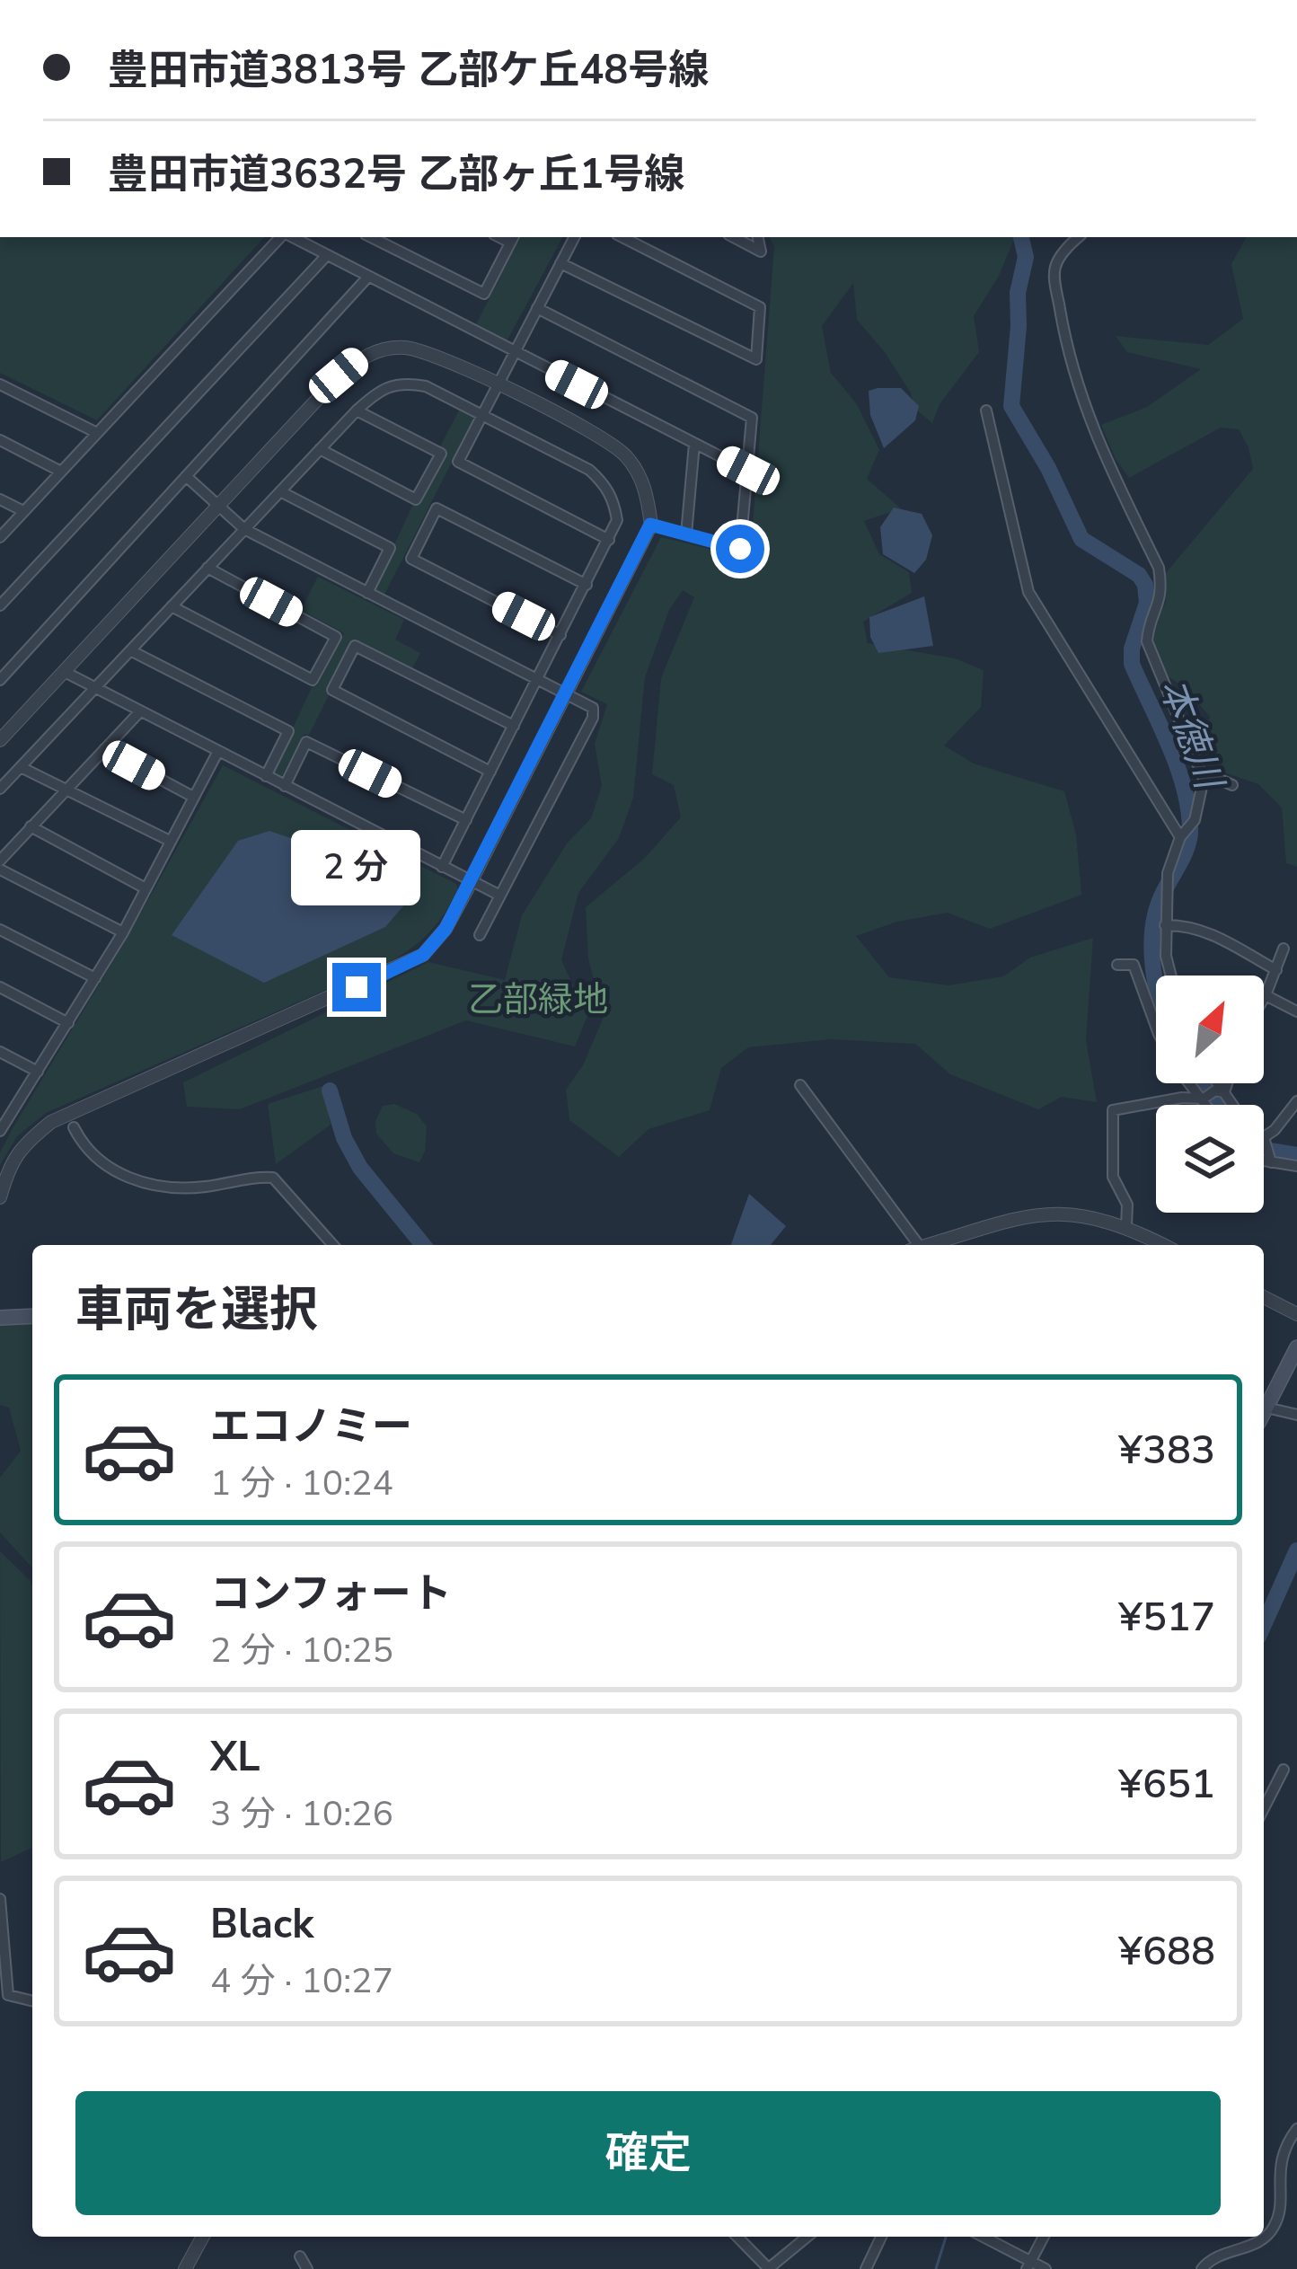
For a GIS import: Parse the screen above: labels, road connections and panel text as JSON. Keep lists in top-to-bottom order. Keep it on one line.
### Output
{"water":["本徳川"],"parks":["乙部緑地"],"north":"top right","page":{"banner":["豊田市道3813号 乙部ケ丘48号線","豊田市道3632号 乙部ヶ丘1号線"],"bubble":"2 分","heading":"車両を選択","list":[{"name":"エコノミー","note":"1 分 · 10:24","value":"¥383"},{"name":"コンフォート","note":"2 分 · 10:25","value":"¥517"},{"name":"XL","note":"3 分 · 10:26","value":"¥651"},{"name":"Black","note":"4 分 · 10:27","value":"¥688"}],"buttons":"確定"}}
